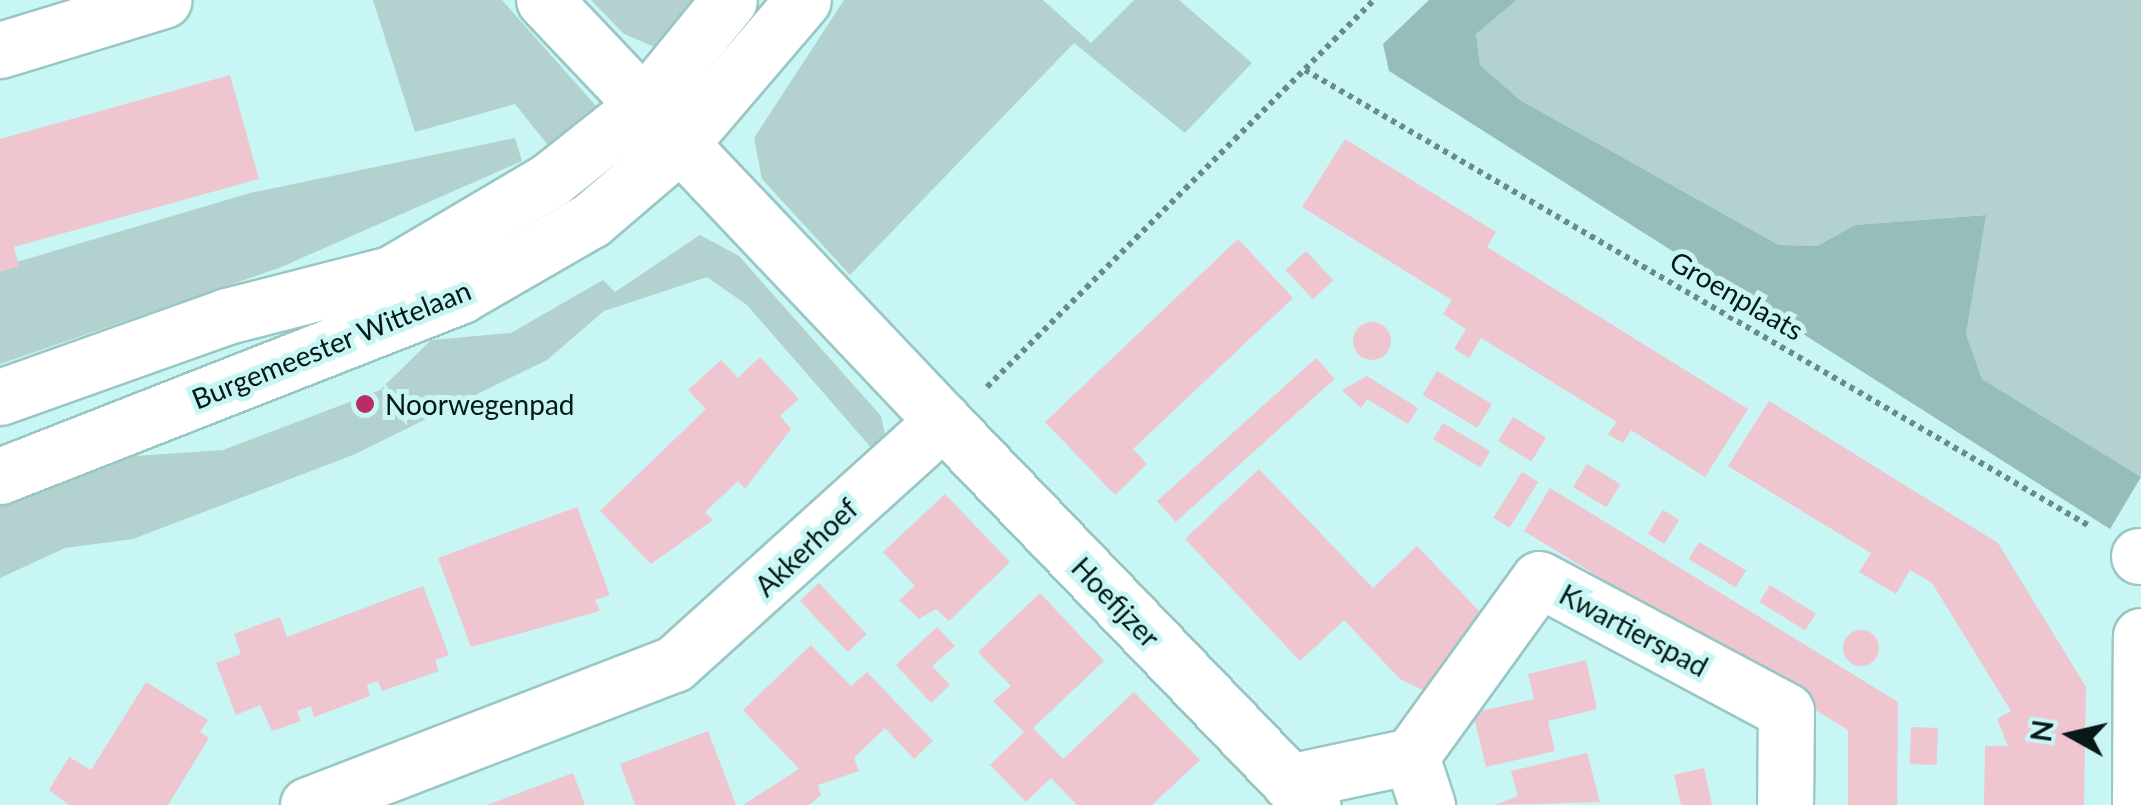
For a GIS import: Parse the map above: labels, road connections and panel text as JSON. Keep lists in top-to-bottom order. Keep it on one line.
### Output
{"streets":{"street":["Burgemeester Wittelaan","Akkerhoef","Hoefijzer","Kwartierspad"],"path":["Groenplaats"]},"crossings":[["Akkerhoef","Hoefijzer"],["Hoefijzer","Kwartierspad"]],"places":["Noorwegenpad"],"north":"left"}
